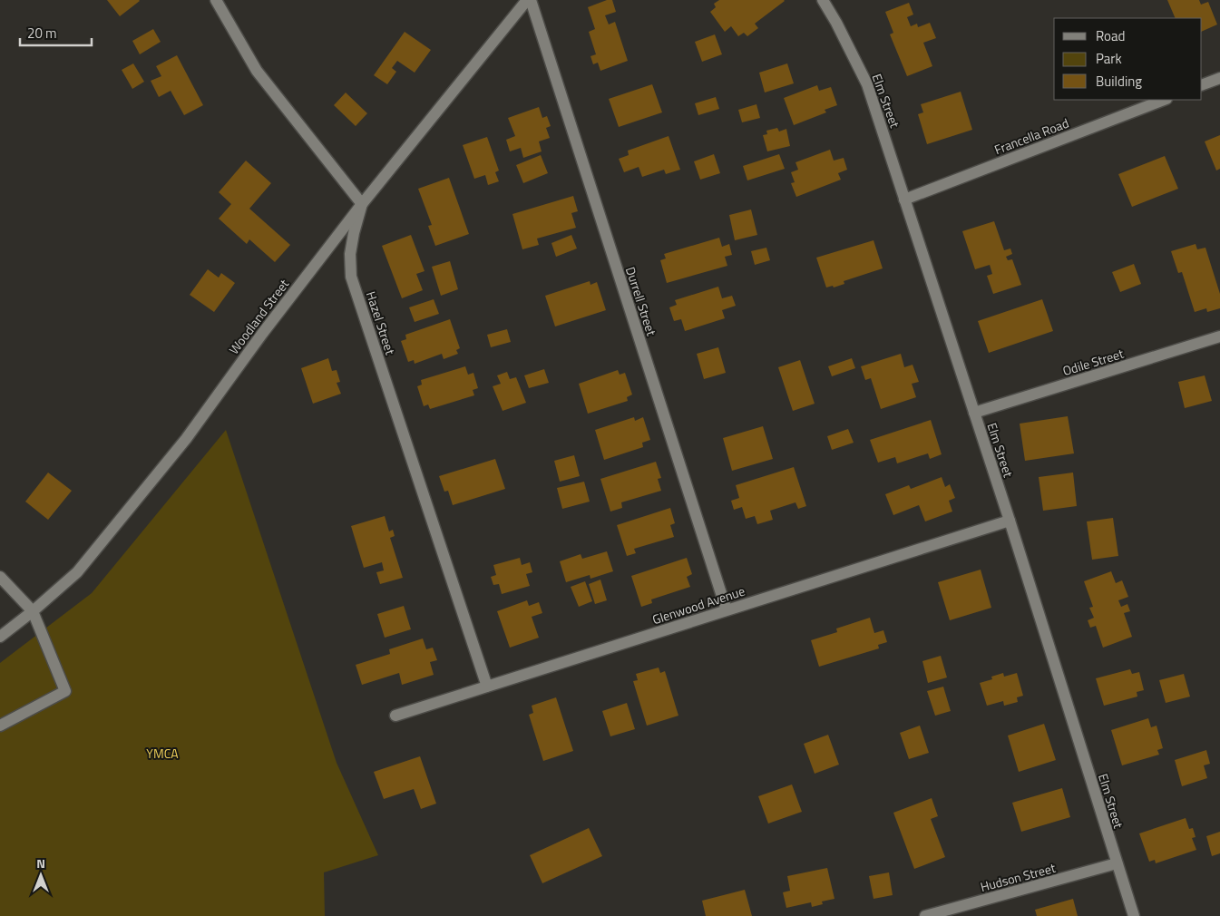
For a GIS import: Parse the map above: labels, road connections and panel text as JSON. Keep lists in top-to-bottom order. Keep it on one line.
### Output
{"streets":{"street":["Elm Street","Francella Road","Durrell Street","Woodland Street","Hazel Street","Odile Street","Glenwood Avenue","Hudson Street"]},"crossings":[["Elm Street","Francella Road"],["Elm Street","Odile Street"],["Elm Street","Glenwood Avenue"],["Elm Street","Hudson Street"],["Durrell Street","Glenwood Avenue"],["Woodland Street","Hazel Street"],["Hazel Street","Glenwood Avenue"]],"parks":["YMCA"],"legend":["Road","Park","Building"],"scale_bar":"20 m","north":"top"}
